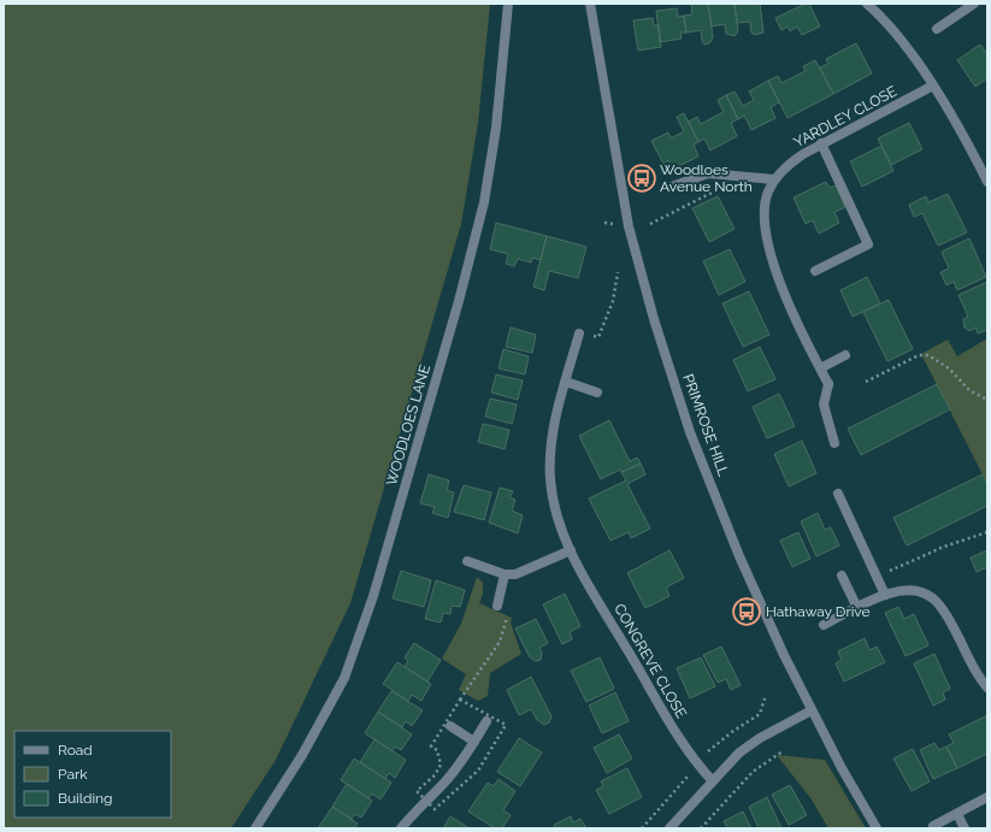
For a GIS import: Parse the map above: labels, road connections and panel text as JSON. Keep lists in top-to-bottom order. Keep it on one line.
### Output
{"streets":{"street":["YARDLEY CLOSE","WOODLOES LANE","PRIMROSE HILL","CONGREVE CLOSE"]},"places":{"bus stop":["Woodloes Avenue North","Hathaway Drive"]},"legend":["Road","Park","Building"]}
